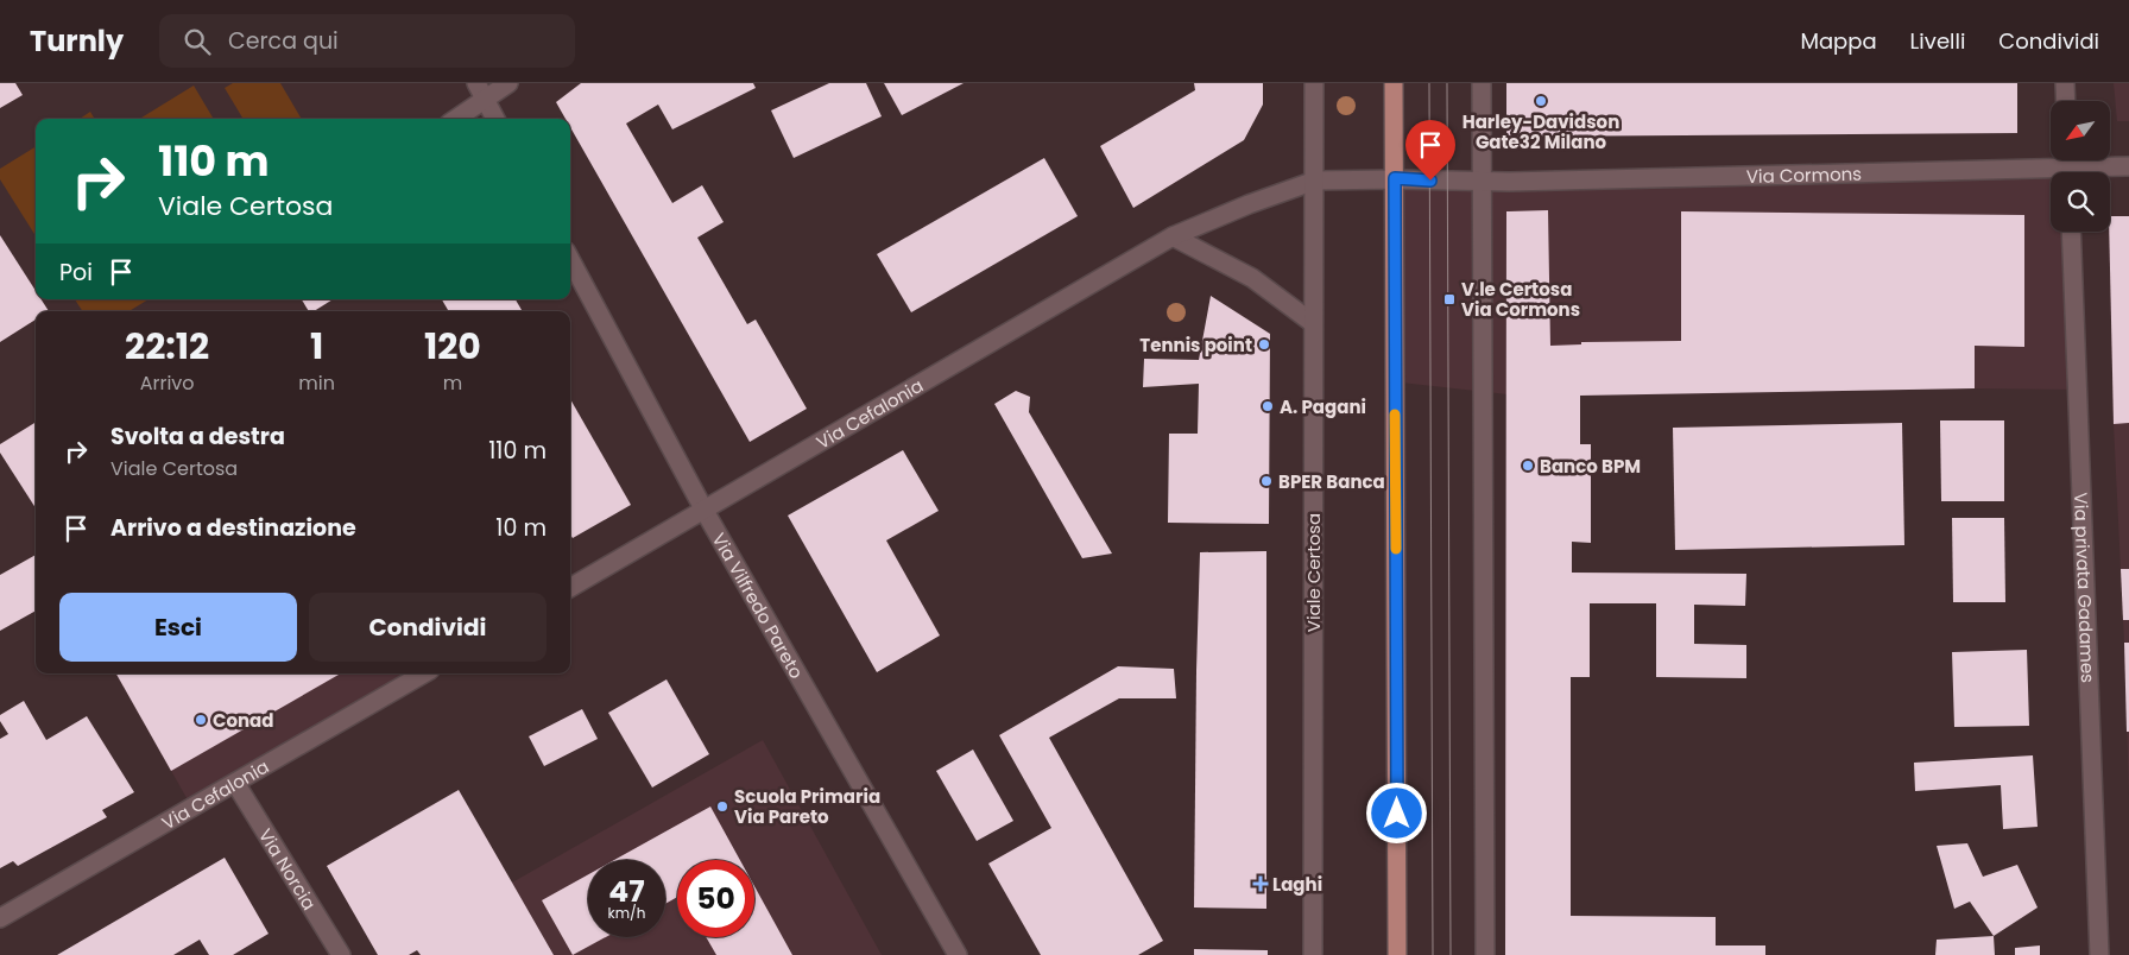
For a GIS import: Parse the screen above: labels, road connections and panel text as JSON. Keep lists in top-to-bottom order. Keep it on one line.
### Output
{"streets":{"street":["Via Cormons","Via Cefalonia","Viale Certosa","Via privata Gadames","Via Vilfredo Pareto","Via Norcia"]},"crossings":[["Via Cefalonia","Viale Certosa"],["Via Cefalonia","Via Vilfredo Pareto"],["Via Cefalonia","Via Norcia"]],"places":{"other":["Harley-Davidson Gate32 Milano","Tennis point","A. Pagani","Banco BPM","BPER Banca","Conad","Scuola Primaria Via Pareto"],"transit":["V.le Certosa Via Cormons"],"health":["Laghi"]},"north":"bottom left","page":{"header":"Turnly","search":"Cerca qui","nav":["Mappa","Livelli","Condividi"],"turn":["110 m","Viale Certosa"],"then":"Poi","eta":["22:12","Arrivo","1","min","120","m"],"list":[{"name":"Svolta a destra","note":"Viale Certosa","value":"110 m"},{"name":"Arrivo a destinazione","value":"10 m"}],"buttons":["Esci","Condividi"],"speed":"47 km/h","limit":"50"}}
